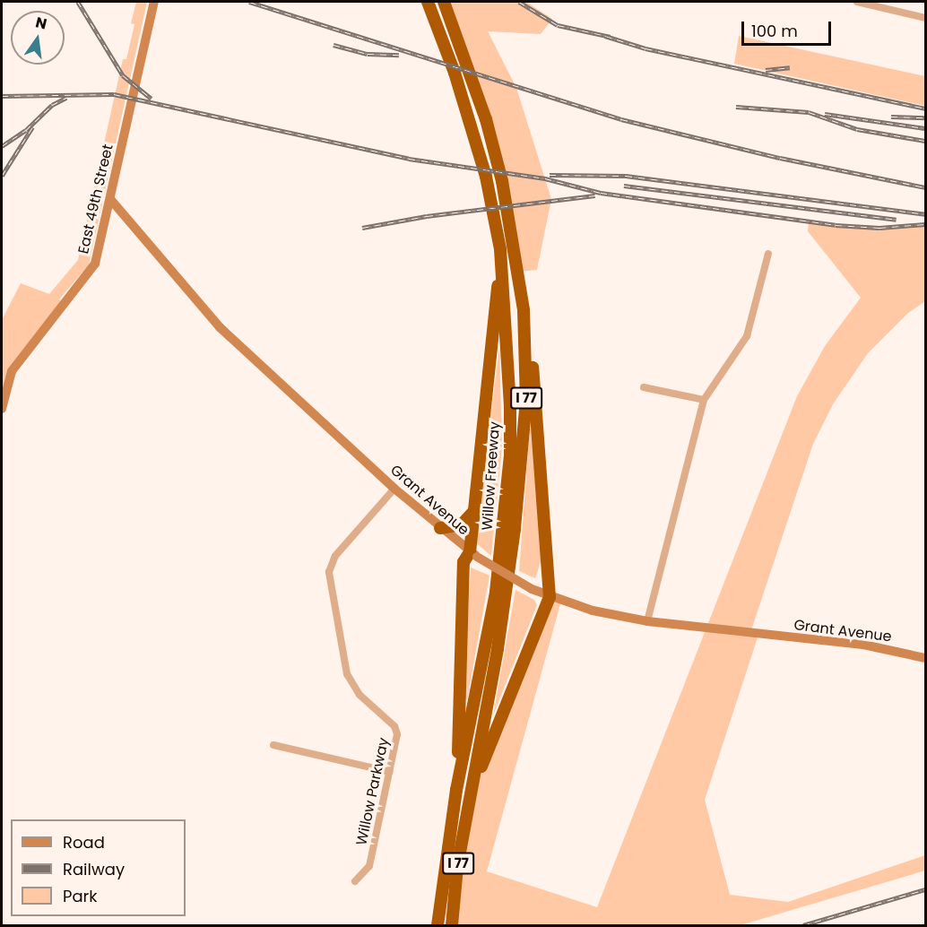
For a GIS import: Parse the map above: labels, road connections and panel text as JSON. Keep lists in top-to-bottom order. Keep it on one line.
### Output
{"streets":{"highway":["I 77","Willow Freeway"],"street":["East 49th Street","Grant Avenue","Willow Parkway"]},"crossings":[["East 49th Street","Grant Avenue"],["Grant Avenue","Willow Parkway"]],"legend":["Road","Railway","Park"],"scale_bar":"100 m","north":"top"}
